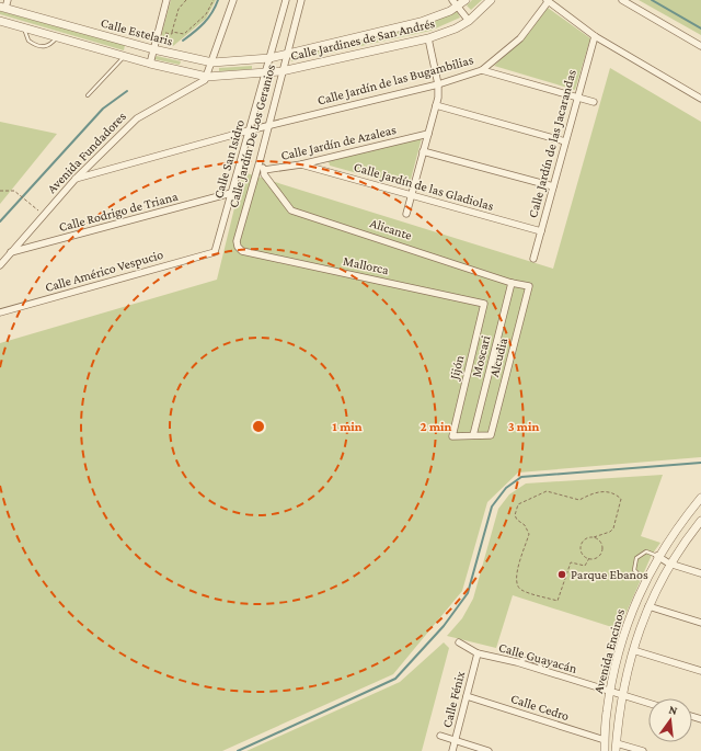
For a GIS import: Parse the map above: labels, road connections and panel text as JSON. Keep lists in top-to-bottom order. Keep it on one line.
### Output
{"streets":{"street":["Calle Estelaris","Calle Jardines de San Andrés","Calle Jardín de las Bugambilias","Calle Jardín De Los Geranios","Calle Jardín de Azaleas","Calle Jardín de las Jacarandas","Avenida Fundadores","Calle San Isidro","Calle Jardín de las Gladiolas","Calle Rodrigo de Triana","Alicante","Mallorca","Calle Américo Vespucio","Moscari","Alcudia","Jijón","Avenida Encinos","Calle Guayacán","Calle Fénix","Calle Cedro"]},"crossings":[["Calle Estelaris","Calle Jardines de San Andrés"],["Calle Estelaris","Calle Jardín De Los Geranios"],["Calle Estelaris","Avenida Fundadores"],["Calle Estelaris","Calle San Isidro"],["Calle Jardines de San Andrés","Calle Jardín De Los Geranios"],["Calle Jardines de San Andrés","Calle San Isidro"],["Calle Jardín de las Bugambilias","Calle Jardín De Los Geranios"],["Calle Jardín de las Bugambilias","Avenida Fundadores"],["Calle Jardín de las Bugambilias","Calle San Isidro"],["Calle Jardín De Los Geranios","Calle San Isidro"],["Calle Jardín De Los Geranios","Mallorca"],["Calle Jardín de Azaleas","Calle Jardín de las Gladiolas"],["Calle Jardín de Azaleas","Alicante"],["Calle Jardín de las Jacarandas","Calle Jardín de las Gladiolas"],["Avenida Fundadores","Calle Rodrigo de Triana"],["Calle San Isidro","Calle Rodrigo de Triana"],["Calle San Isidro","Calle Américo Vespucio"],["Alicante","Moscari"],["Alicante","Alcudia"],["Mallorca","Jijón"],["Moscari","Alcudia"],["Moscari","Jijón"],["Alcudia","Jijón"],["Avenida Encinos","Calle Guayacán"],["Avenida Encinos","Calle Cedro"],["Calle Guayacán","Calle Fénix"],["Calle Fénix","Calle Cedro"]],"places":["Parque Ebanos"],"north":"top","rings":["1 min","2 min","3 min"]}
